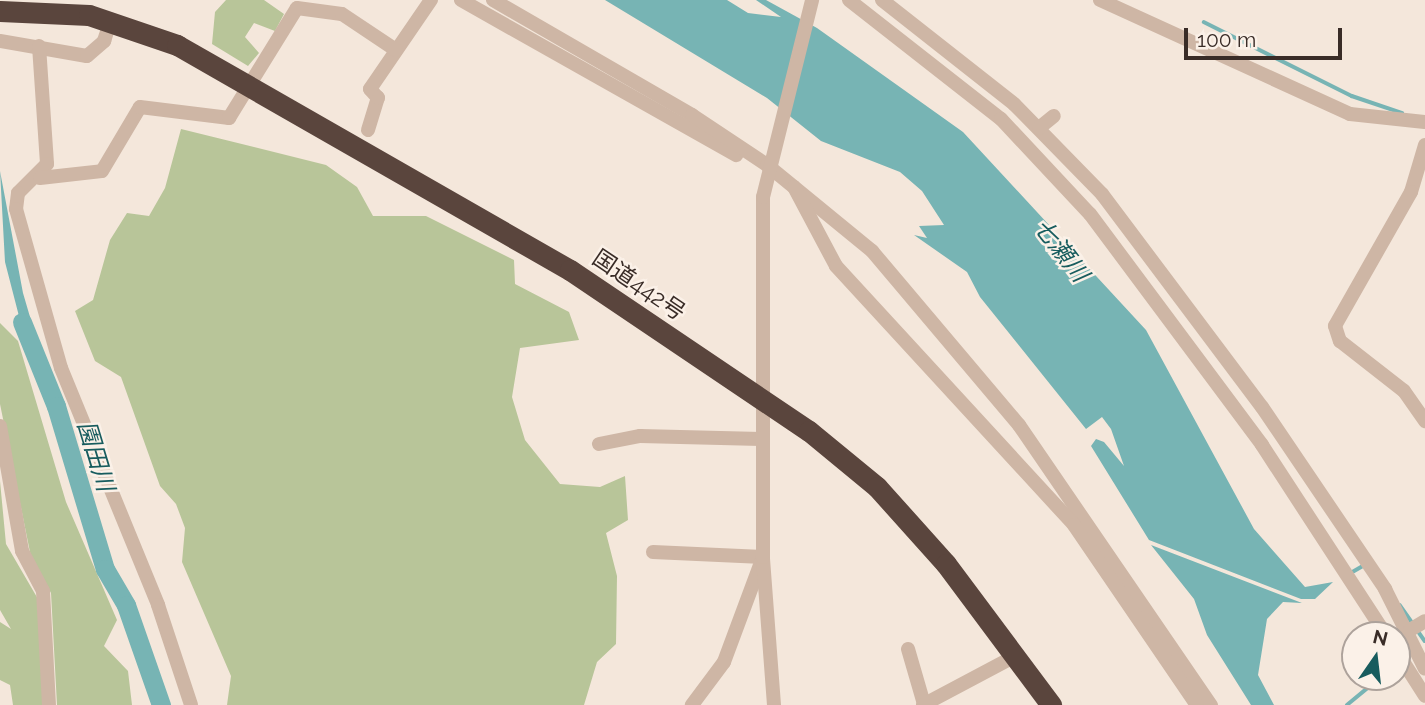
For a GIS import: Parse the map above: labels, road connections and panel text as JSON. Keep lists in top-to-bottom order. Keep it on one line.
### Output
{"streets":{"highway":["国道442号"]},"water":["七瀬川","園田川"],"scale_bar":"100 m","north":"top"}
